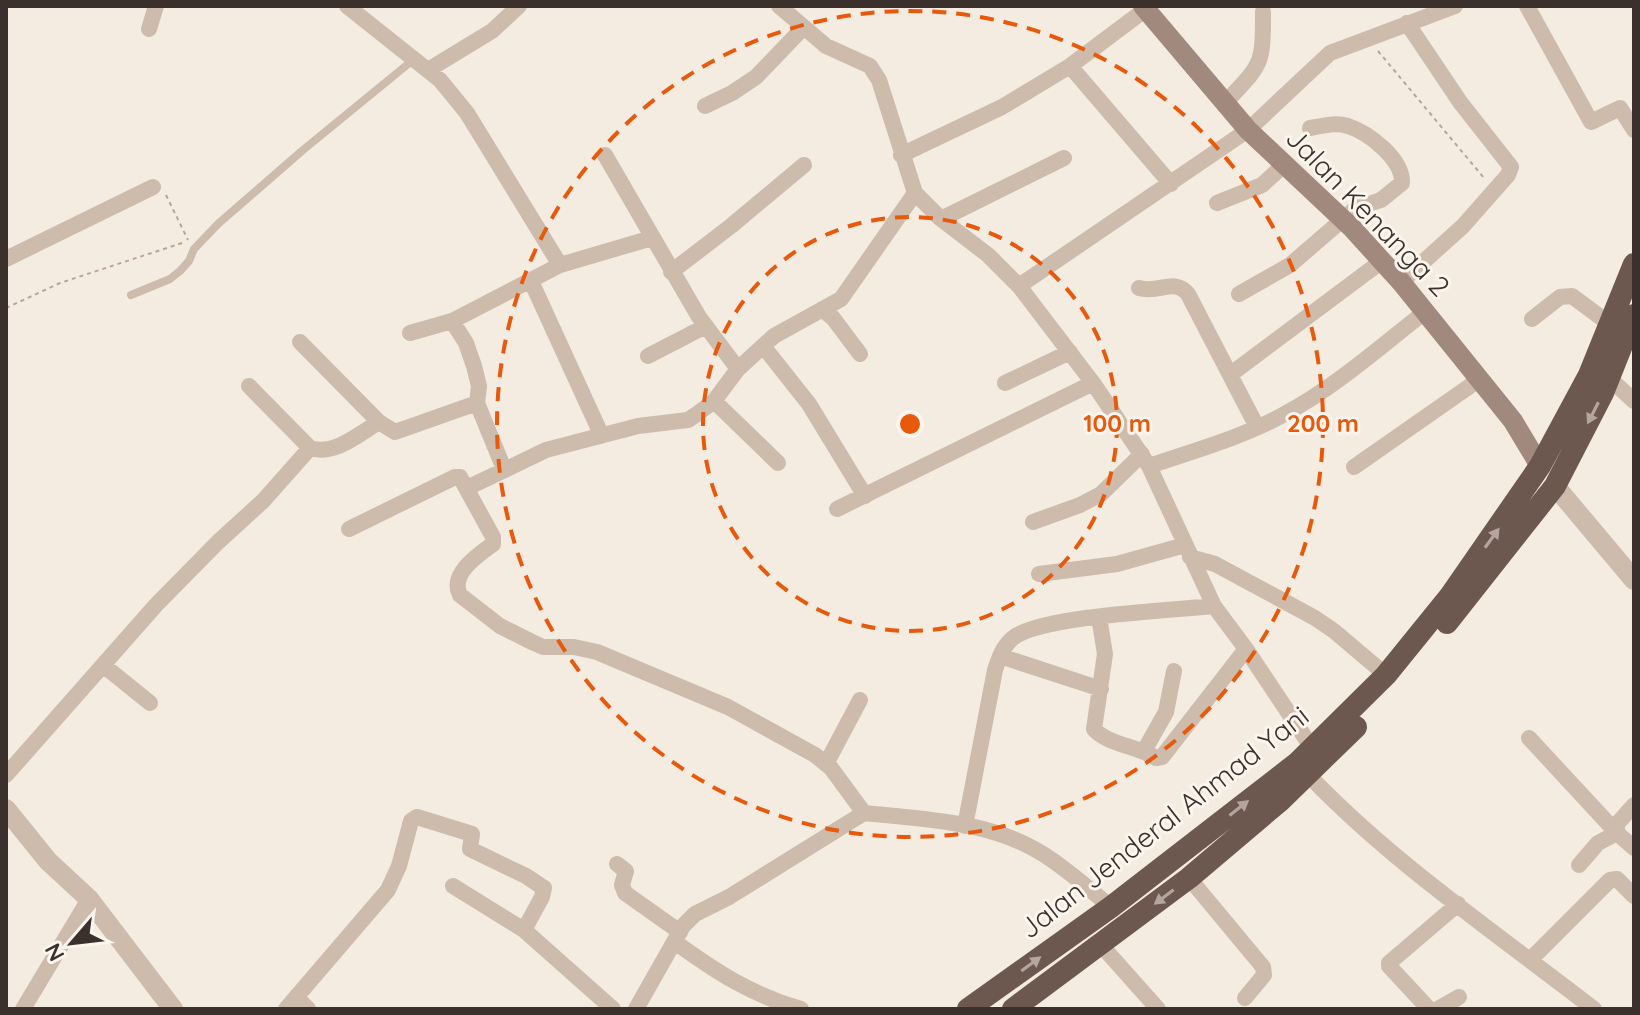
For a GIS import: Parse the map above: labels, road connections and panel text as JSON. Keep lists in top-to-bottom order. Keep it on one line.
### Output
{"streets":{"highway":["Jalan Jenderal Ahmad Yani"],"main road":["Jalan Kenanga 2"]},"crossings":[["Jalan Kenanga 2","Jalan Jenderal Ahmad Yani"]],"north":"bottom left","rings":["100 m","200 m"]}
